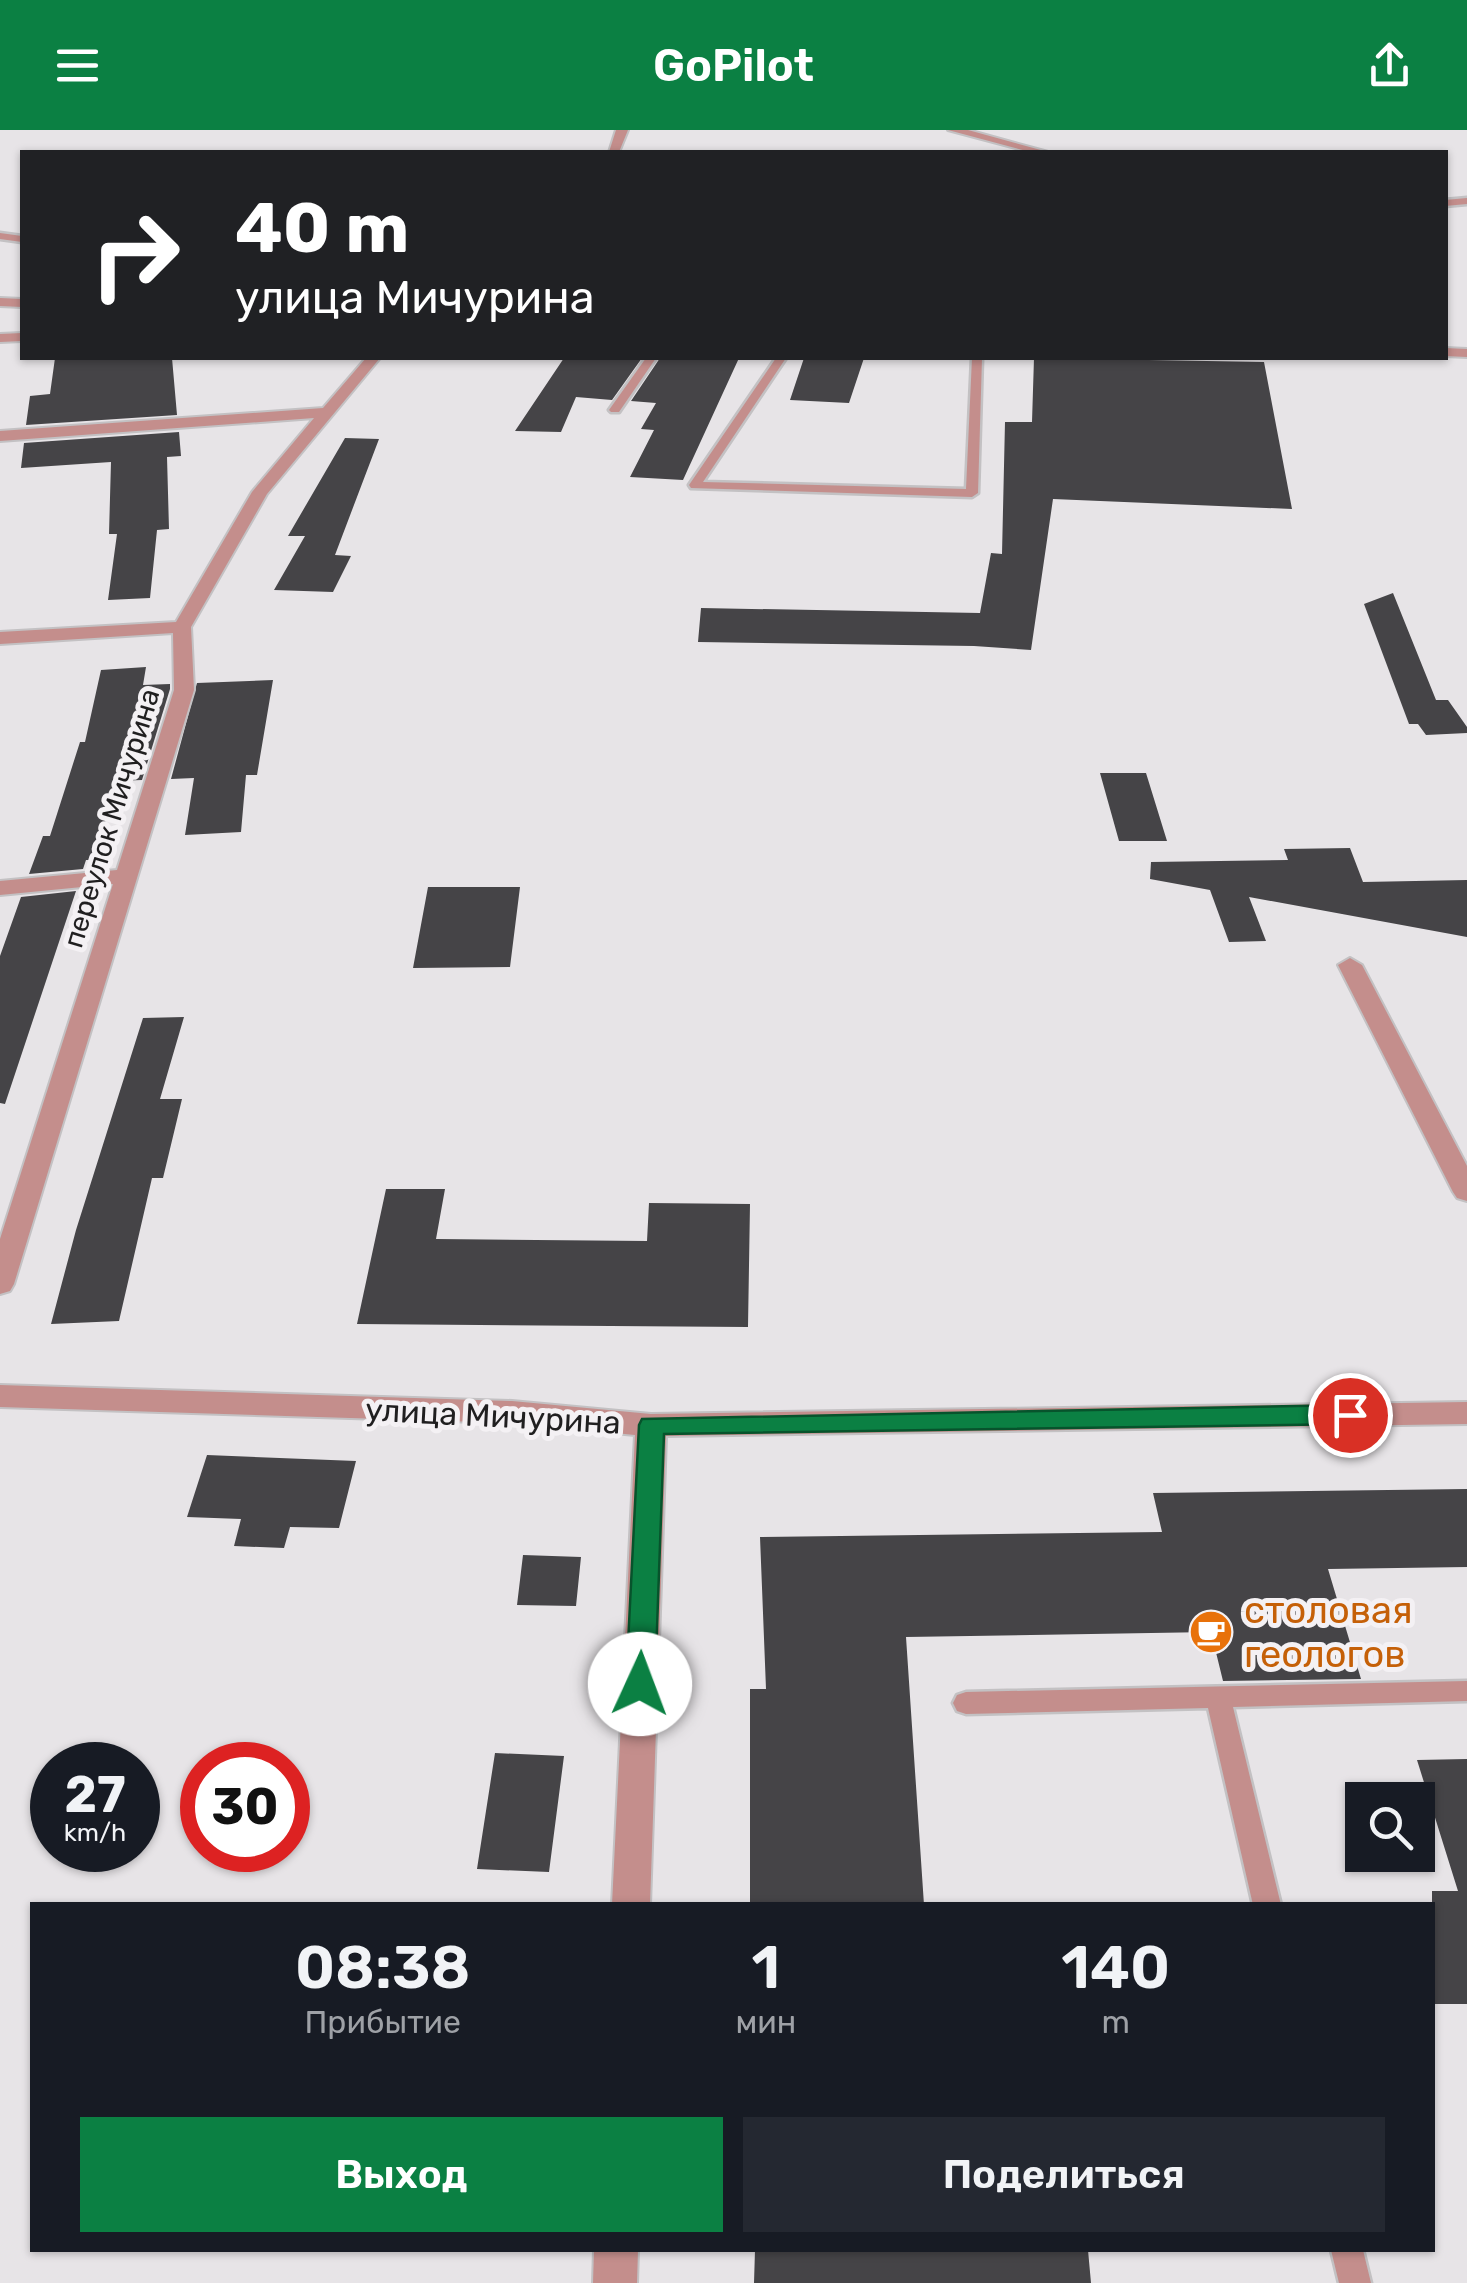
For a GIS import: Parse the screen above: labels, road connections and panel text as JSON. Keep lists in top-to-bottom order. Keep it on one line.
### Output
{"streets":{"street":["переулок Мичурина","улица Мичурина"]},"places":{"cafe":["столовая геологов"]},"page":{"header":"GoPilot","turn":["40 m","улица Мичурина"],"speed":"27 km/h","limit":"30","eta":["08:38","Прибытие","1","мин","140","m"],"buttons":["Выход","Поделиться"]}}
